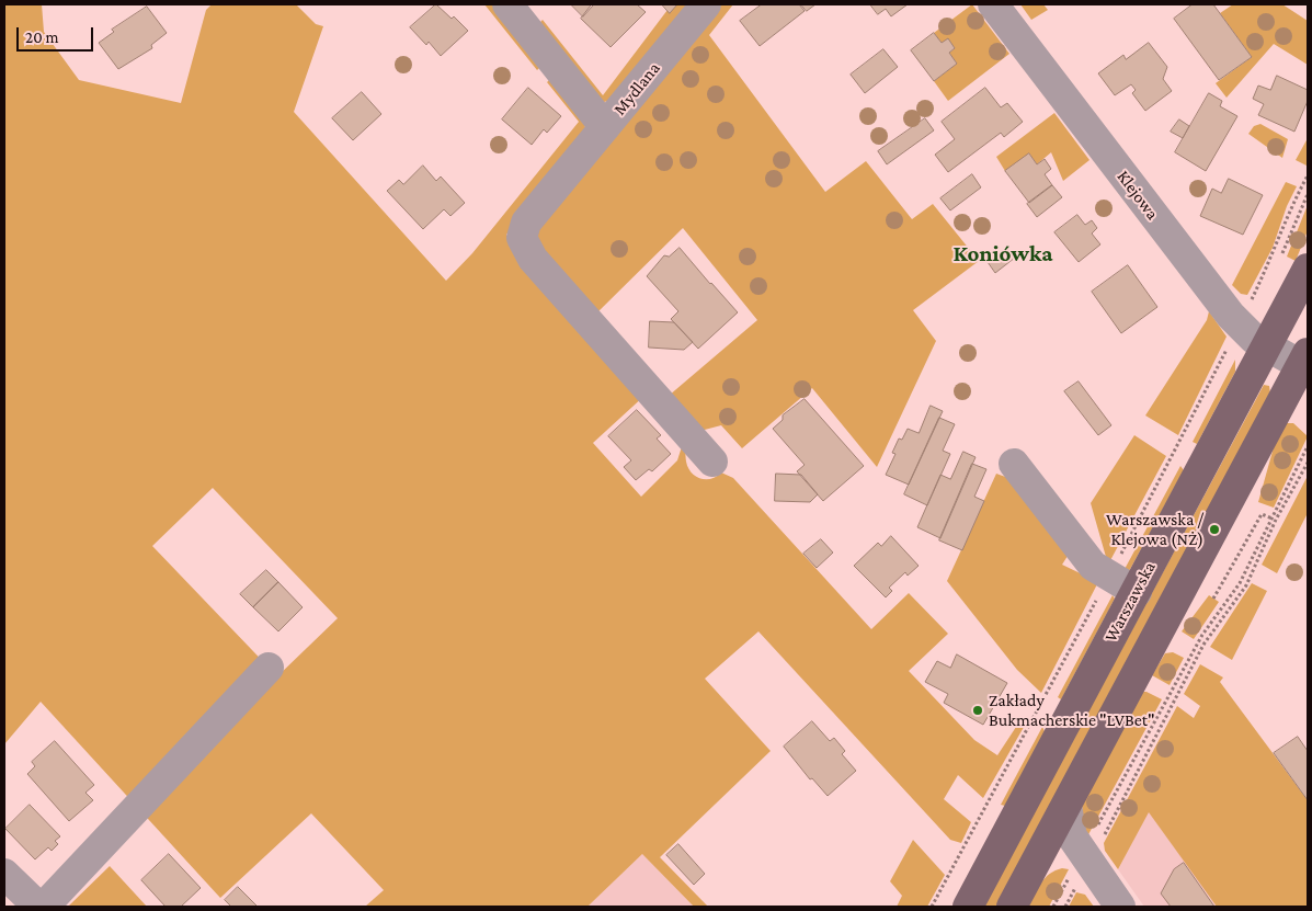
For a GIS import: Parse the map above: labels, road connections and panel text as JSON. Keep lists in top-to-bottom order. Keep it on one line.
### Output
{"streets":{"main road":["Warszawska"],"street":["Mydlana","Klejowa"]},"crossings":[["Klejowa","Warszawska"]],"districts":["Koniówka"],"places":["Warszawska / Klejowa (NŻ)","Zakłady Bukmacherskie \"LVBet\""],"scale_bar":"20 m"}
